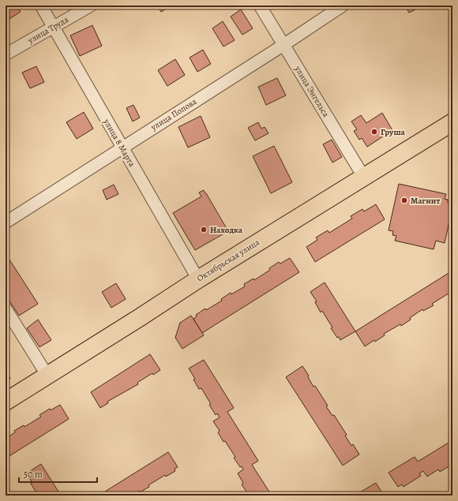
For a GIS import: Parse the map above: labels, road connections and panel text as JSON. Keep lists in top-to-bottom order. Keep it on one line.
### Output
{"streets":{"main road":["Октябрьская улица"],"street":["улица Труда","улица Энгельса","улица Попова","улица 8 Марта"]},"crossings":[["улица Труда","улица 8 Марта"],["улица Энгельса","улица Попова"],["улица Энгельса","Октябрьская улица"],["улица Попова","улица 8 Марта"],["улица 8 Марта","Октябрьская улица"]],"places":["Груша","Магнит","Находка"],"scale_bar":"50 m"}
